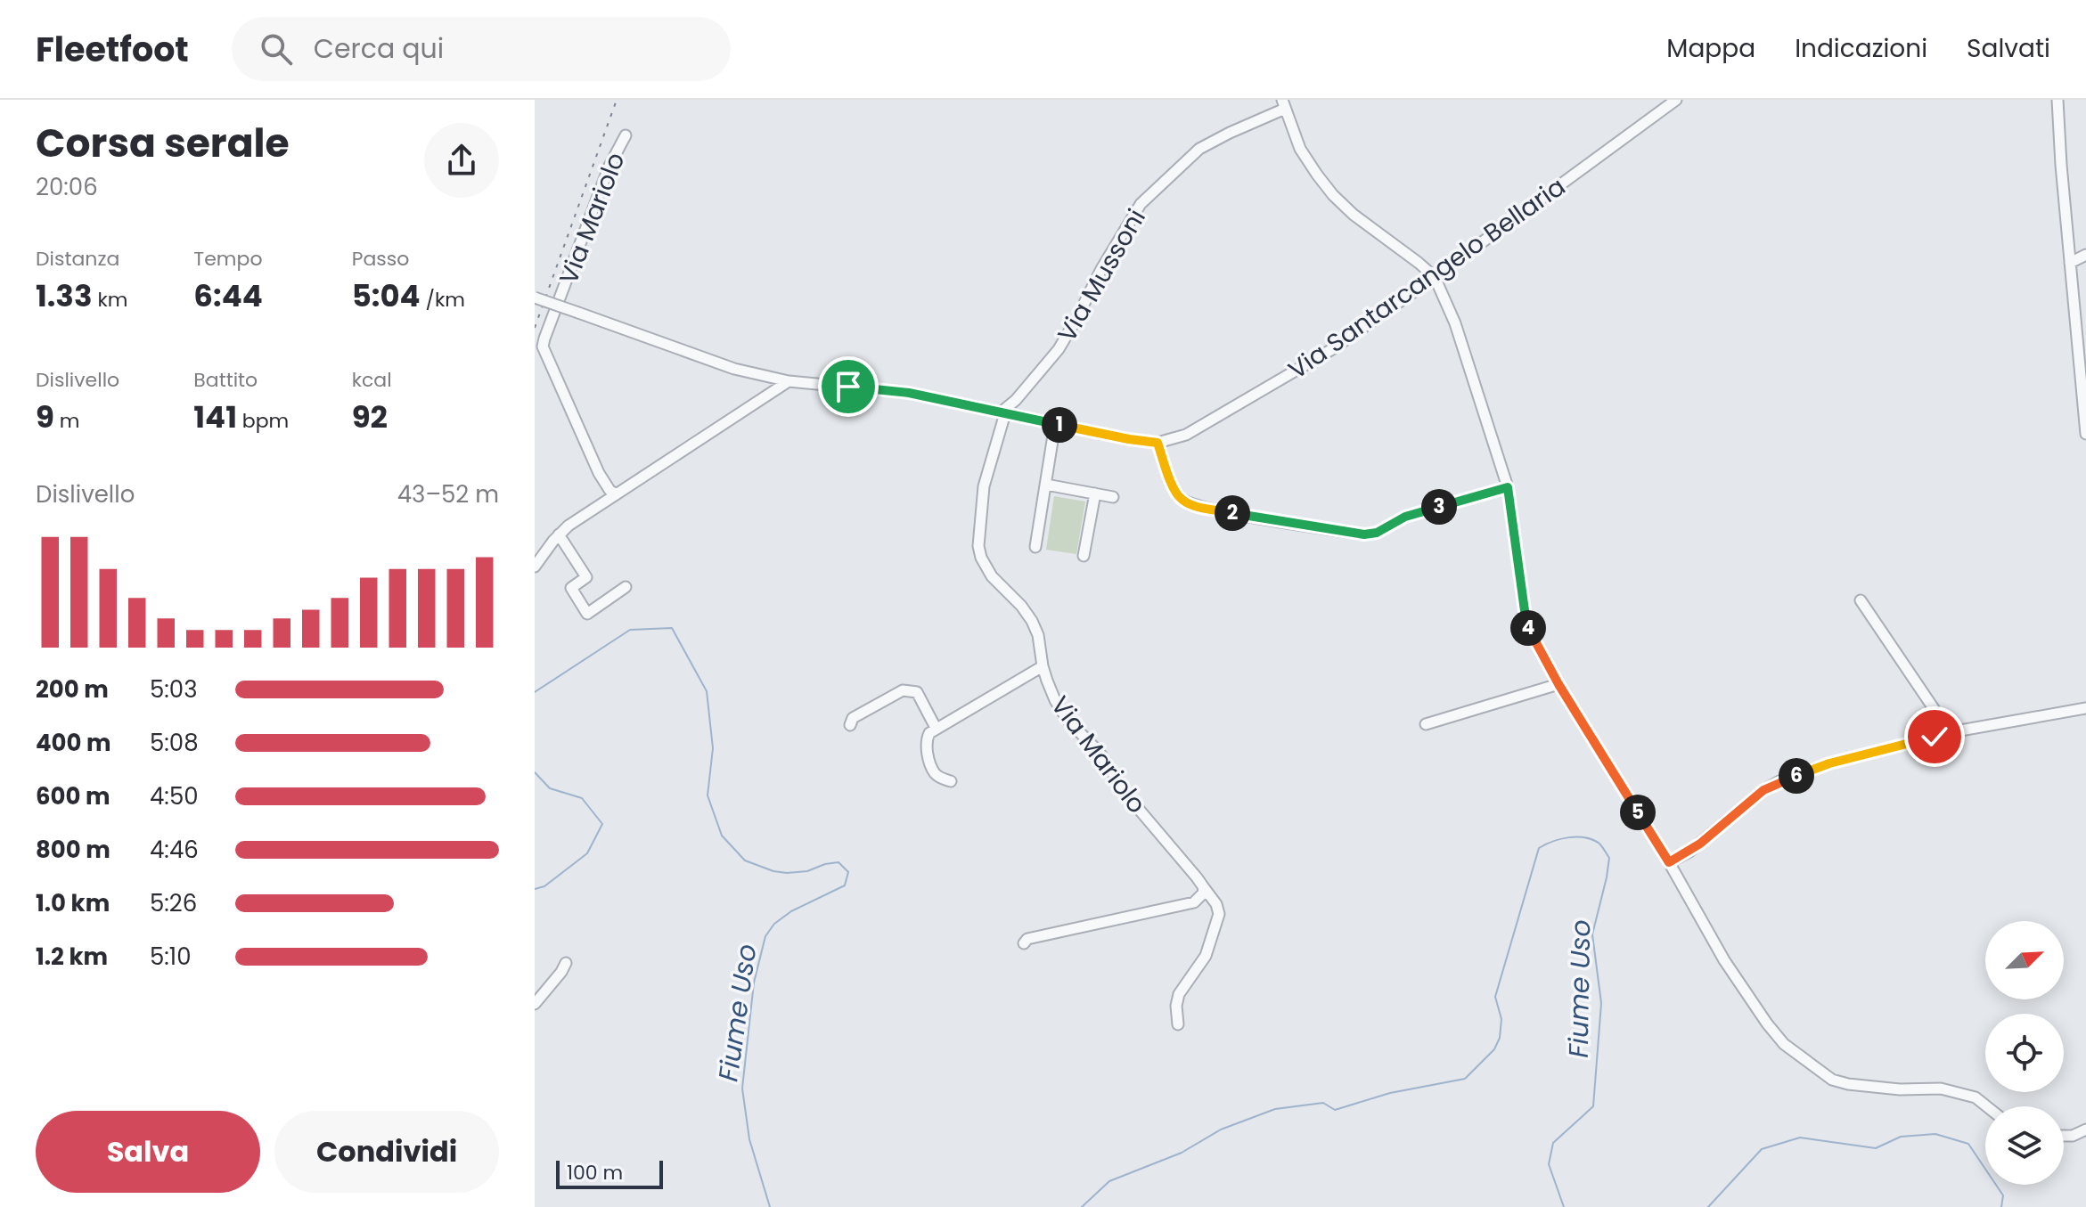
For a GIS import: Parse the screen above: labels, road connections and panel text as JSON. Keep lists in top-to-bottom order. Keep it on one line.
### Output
{"streets":{"street":["Via Mariolo","Via Mussoni","Via Santarcangelo Bellaria"]},"crossings":[["Via Mariolo","Via Mussoni"],["Via Mariolo","Via Santarcangelo Bellaria"],["Via Mussoni","Via Santarcangelo Bellaria"]],"water":["Fiume Uso"],"scale_bar":"100 m","north":"top right","page":{"header":"Fleetfoot","search":"Cerca qui","nav":["Mappa","Indicazioni","Salvati"],"heading":["Corsa serale","20:06"],"stats":[["Distanza","1.33 km"],["Tempo","6:44"],["Passo","5:04 /km"],["Dislivello","9 m"],["Battito","141 bpm"],["kcal","92"]],"pins":["1","3","2","4","6","5"],"chart":["Dislivello","43–52 m"],"list":[{"name":"200 m","note":"5:03"},{"name":"400 m","note":"5:08"},{"name":"600 m","note":"4:50"},{"name":"800 m","note":"4:46"},{"name":"1.0 km","note":"5:26"},{"name":"1.2 km","note":"5:10"}],"buttons":["Salva","Condividi"],"scale":"100 m"}}
